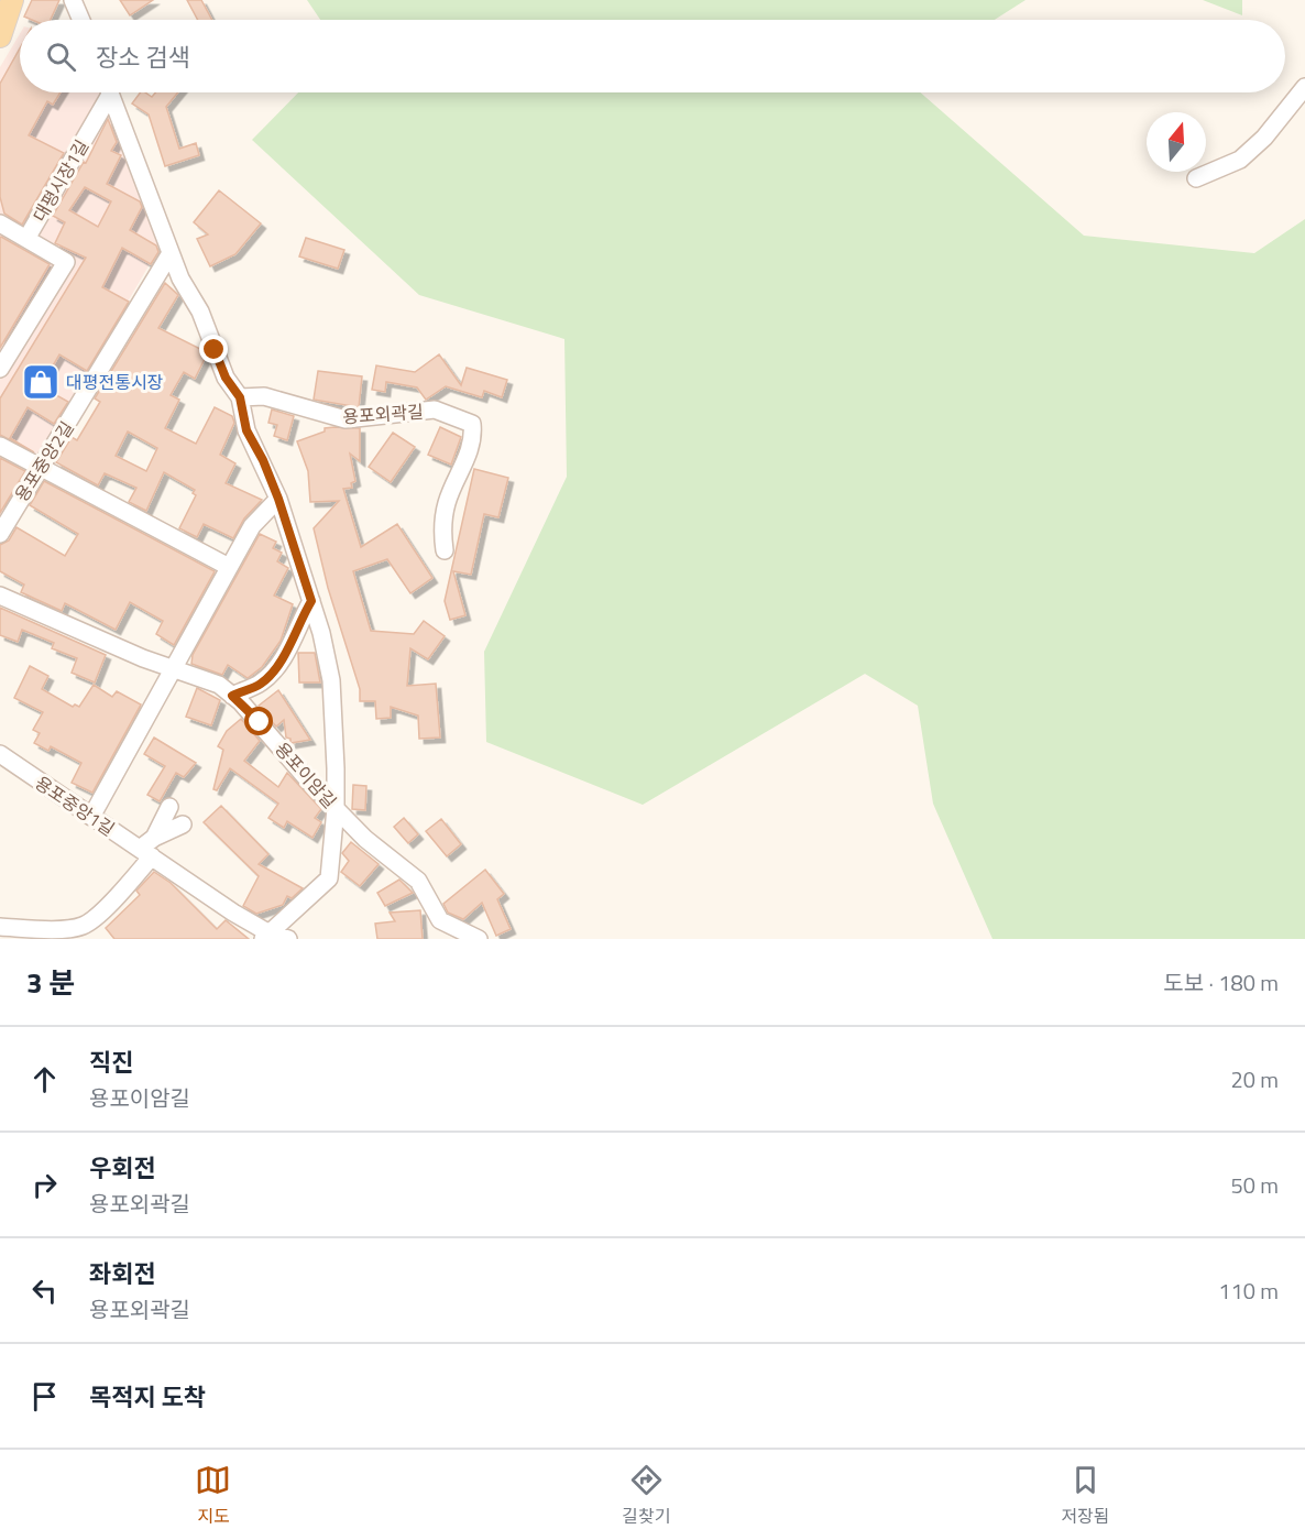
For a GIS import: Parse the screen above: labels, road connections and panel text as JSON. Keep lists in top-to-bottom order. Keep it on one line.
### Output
{"streets":{"street":["대평시장1길","용포외곽길","용포중앙2길","용포이암길","용포중앙1길"]},"places":{"shop":["대평전통시장"]},"north":"top","page":{"search":"장소 검색","heading":["3 분","도보 · 180 m"],"list":[["직진","용포이암길","20 m"],["우회전","용포외곽길","50 m"],["좌회전","용포외곽길","110 m"],"목적지 도착"],"nav":["지도","길찾기","저장됨"]}}
